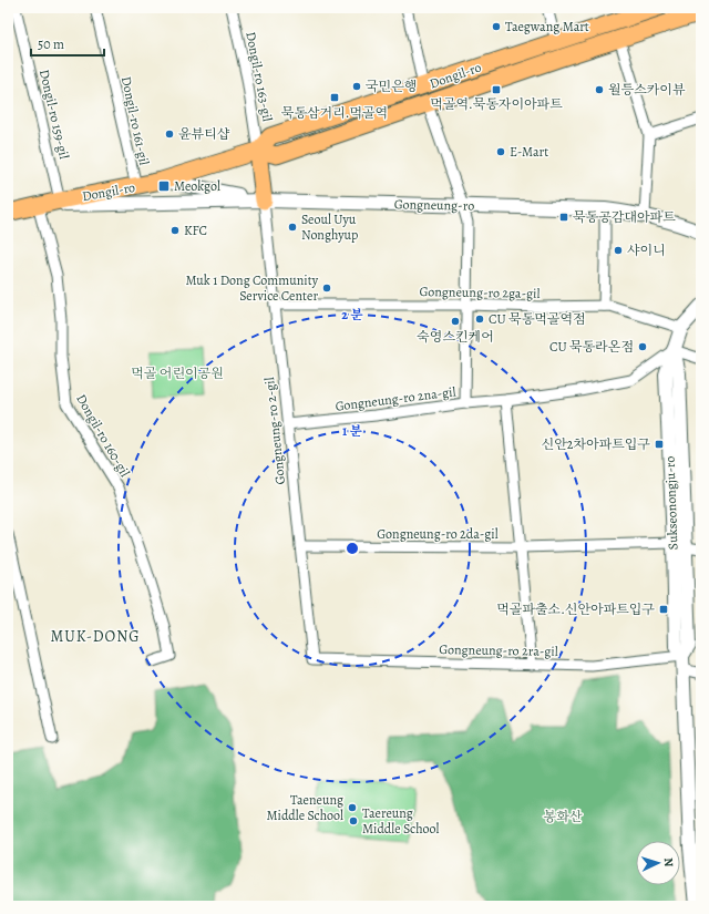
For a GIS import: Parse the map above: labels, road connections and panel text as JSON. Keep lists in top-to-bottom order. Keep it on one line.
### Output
{"streets":{"main road":["Dongil-ro"],"street":["Dongil-ro 163-gil","Dongil-ro 159-gil","Dongil-ro 161-gil","Gongneung-ro","Gongneung-ro 2ga-gil","Gongneung-ro 2na-gil","Gongneung-ro 2-gil","Dongil-ro 160-gil","Sukseonongju-ro","Gongneung-ro 2da-gil","Gongneung-ro 2ra-gil"]},"crossings":[["Dongil-ro","Dongil-ro 163-gil"],["Dongil-ro","Dongil-ro 159-gil"],["Dongil-ro","Dongil-ro 161-gil"],["Dongil-ro","Gongneung-ro"],["Dongil-ro","Gongneung-ro 2ga-gil"],["Dongil-ro","Gongneung-ro 2na-gil"],["Dongil-ro","Dongil-ro 160-gil"],["Gongneung-ro","Gongneung-ro 2-gil"],["Gongneung-ro","Dongil-ro 160-gil"],["Gongneung-ro 2ga-gil","Gongneung-ro 2-gil"],["Gongneung-ro 2ga-gil","Sukseonongju-ro"],["Gongneung-ro 2na-gil","Gongneung-ro 2-gil"],["Gongneung-ro 2na-gil","Sukseonongju-ro"],["Gongneung-ro 2-gil","Gongneung-ro 2da-gil"],["Gongneung-ro 2-gil","Gongneung-ro 2ra-gil"],["Sukseonongju-ro","Gongneung-ro 2da-gil"],["Sukseonongju-ro","Gongneung-ro 2ra-gil"]],"districts":["MUK-DONG"],"parks":["먹골 어린이공원","봉화산"],"places":{"other":["Taegwang Mart","국민은행","월등스카이뷰","윤뷰티샵","E-Mart","Seoul Uyu Nonghyup","KFC","샤이니","Muk 1 Dong Community Service Center","CU 묵동먹골역점","숙영스킨케어","CU 묵동라온점","Taeneung Middle School","Taereung Middle School"],"transit":["먹골역.묵동자이아파트","묵동삼거리.먹골역","Meokgol","묵동공감대아파트","신안2차아파트입구","먹골파출소.신안아파트입구"]},"scale_bar":"50 m","north":"right","rings":["2 분","1 분"]}
